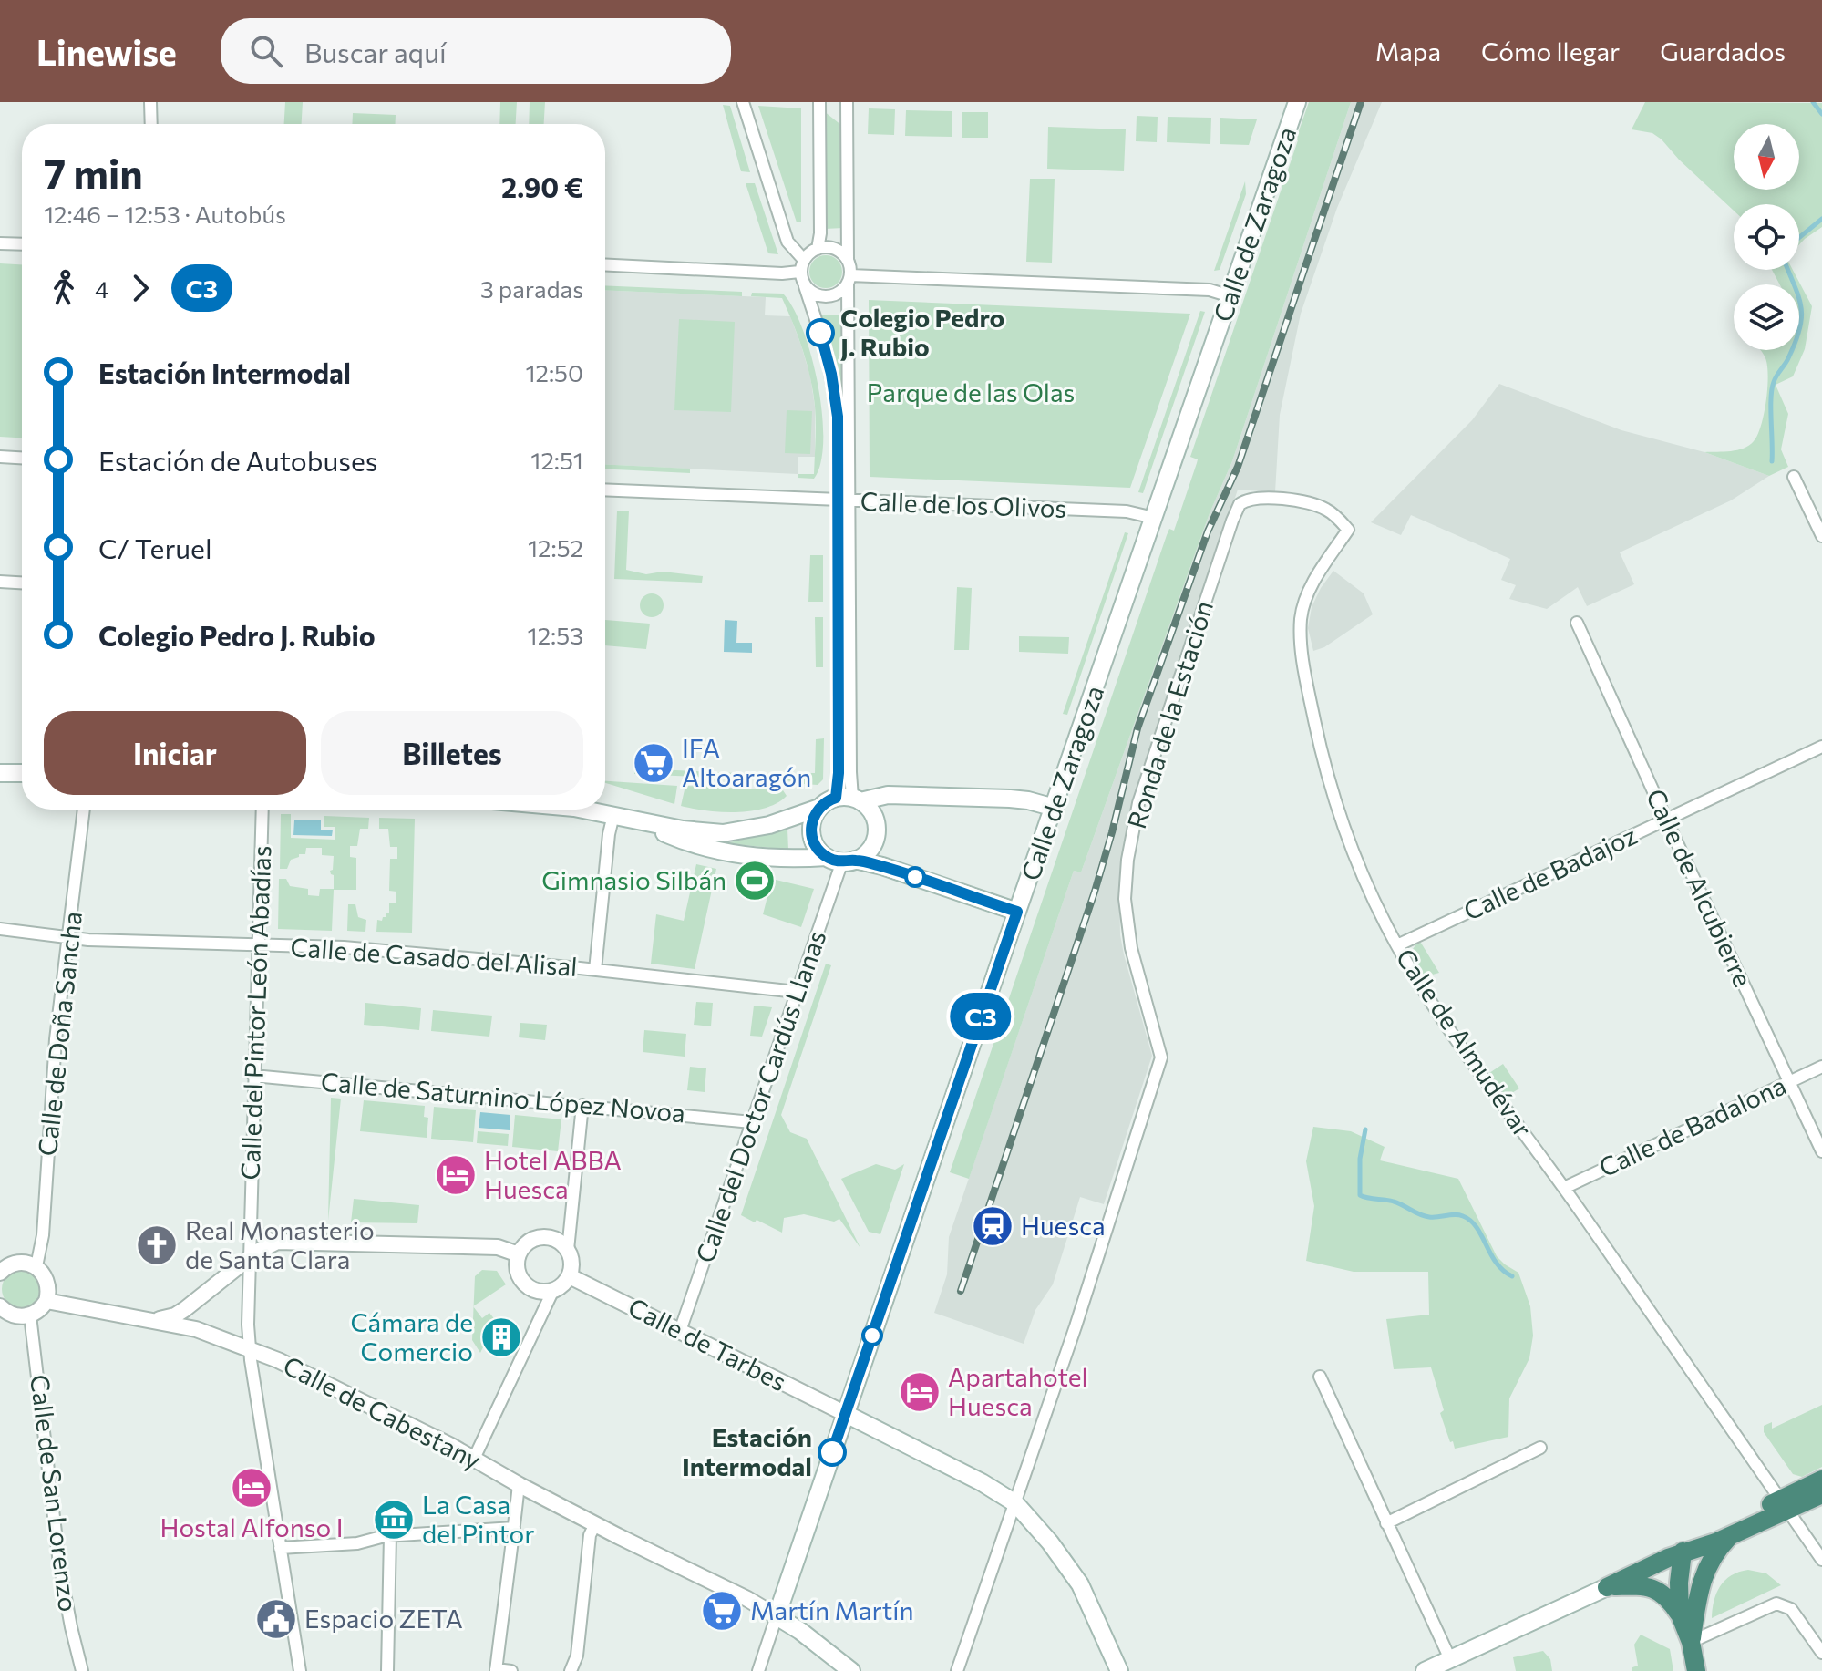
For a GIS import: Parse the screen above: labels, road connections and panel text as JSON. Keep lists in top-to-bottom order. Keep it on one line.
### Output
{"streets":{"main road":["Calle de Zaragoza"],"street":["Calle de los Olivos","Ronda de la Estación","Calle de Badajoz","Calle de Alcubierre","Calle de Casado del Alisal","Calle del Pintor León Abadías","Calle de Doña Sancha","Calle de Almudévar","Calle del Doctor Cardús Llanas","Calle de Saturnino López Novoa","Calle de Badalona","Calle de Tarbes","Calle de Cabestany","Calle de San Lorenzo"]},"crossings":[["Calle de Zaragoza","Calle de los Olivos"],["Calle de Zaragoza","Calle de Tarbes"],["Calle de Zaragoza","Calle de Cabestany"],["Ronda de la Estación","Calle de Almudévar"],["Calle de Badajoz","Calle de Alcubierre"],["Calle de Badajoz","Calle de Almudévar"],["Calle de Alcubierre","Calle de Badalona"],["Calle de Casado del Alisal","Calle del Pintor León Abadías"],["Calle de Casado del Alisal","Calle de Doña Sancha"],["Calle de Casado del Alisal","Calle del Doctor Cardús Llanas"],["Calle del Pintor León Abadías","Calle de Saturnino López Novoa"],["Calle del Pintor León Abadías","Calle de Cabestany"],["Calle de Almudévar","Calle de Badalona"],["Calle del Doctor Cardús Llanas","Calle de Saturnino López Novoa"],["Calle del Doctor Cardús Llanas","Calle de Tarbes"]],"parks":["Parque de las Olas"],"places":{"other":["Colegio Pedro J. Rubio","Estación Intermodal"],"supermarket":["IFA Altoaragón","Martín Martín"],"sports":["Gimnasio Silbán"],"hotel":["Hotel ABBA Huesca","Apartahotel Huesca","Hostal Alfonso I"],"station":["Huesca"],"church":["Real Monasterio de Santa Clara"],"building":["Cámara de Comercio"],"museum":["La Casa del Pintor"],"public building":["Espacio ZETA"]},"lines":["bus line C3"],"north":"bottom","page":{"header":"Linewise","search":"Buscar aquí","nav":["Mapa","Cómo llegar","Guardados"],"on_map":"C3","heading":["7 min","12:46 – 12:53 · Autobús","2.90 €"],"legs":["4","C3","3 paradas"],"list":[{"name":"Estación Intermodal","value":"12:50"},{"name":"Estación de Autobuses","value":"12:51"},{"name":"C/ Teruel","value":"12:52"},{"name":"Colegio Pedro J. Rubio","value":"12:53"}],"buttons":["Iniciar","Billetes"]}}
